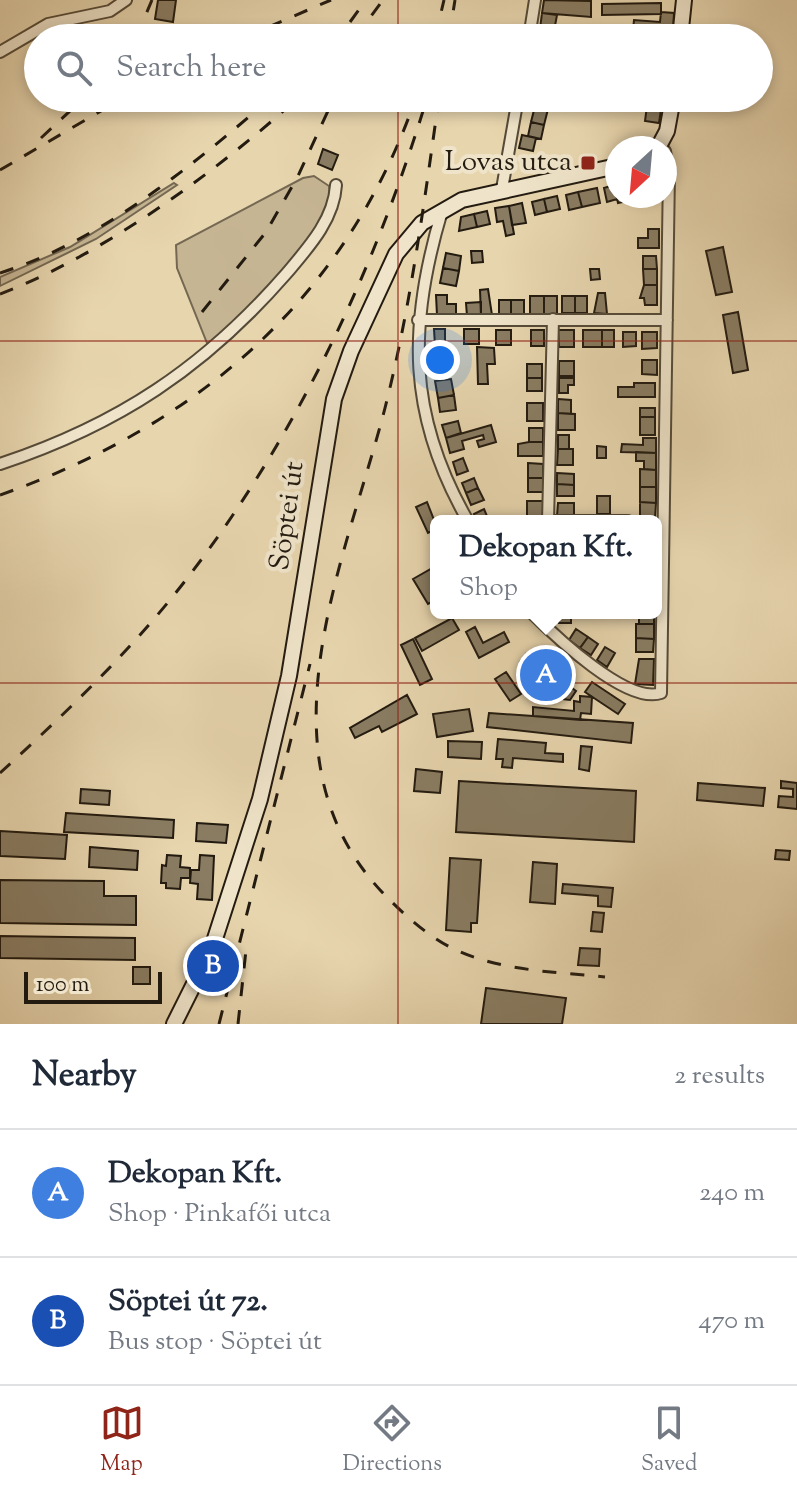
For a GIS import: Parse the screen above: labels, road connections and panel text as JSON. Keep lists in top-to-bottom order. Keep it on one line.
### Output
{"streets":{"street":["Söptei út"]},"places":{"transit":["Lovas utca"]},"scale_bar":"100 m","north":"bottom left","page":{"search":"Search here","popup":["Dekopan Kft.","Shop"],"pins":["A","B"],"scale":"100 m","heading":["Nearby","2 results"],"list":[{"mark":"A","name":"Dekopan Kft.","note":"Shop · Pinkafői utca","value":"240 m"},{"mark":"B","name":"Söptei út 72.","note":"Bus stop · Söptei út","value":"470 m"}],"nav":["Map","Directions","Saved"]}}
